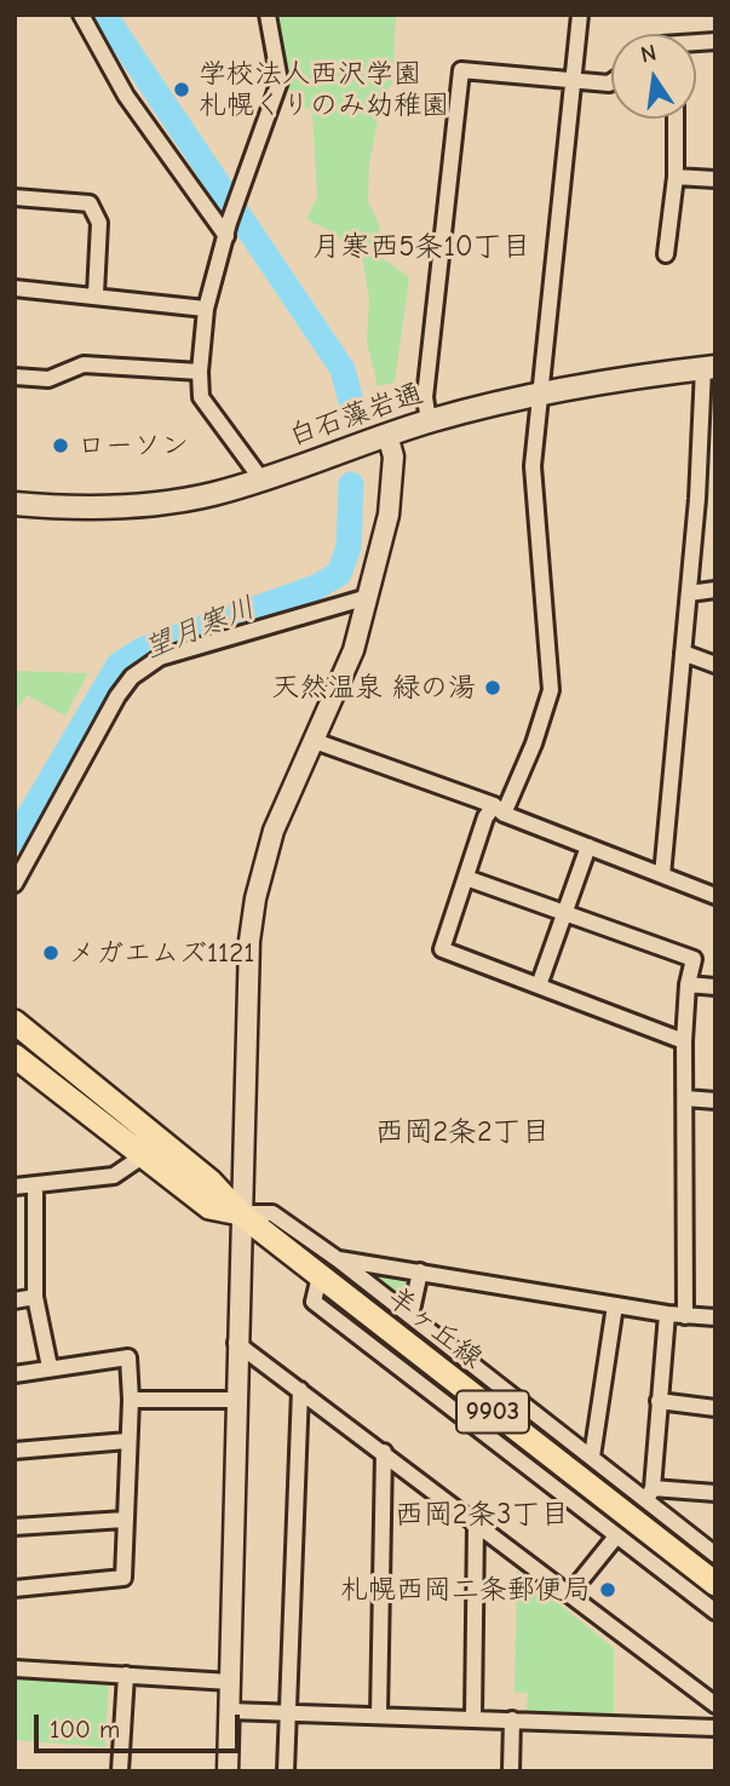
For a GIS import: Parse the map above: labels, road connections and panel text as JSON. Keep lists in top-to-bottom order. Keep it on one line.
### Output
{"streets":{"main road":["白石藻岩通","羊ヶ丘線","9903"]},"districts":["月寒西5条10丁目","西岡2条2丁目","西岡2条3丁目"],"water":["望月寒川"],"places":["学校法人西沢学園 札幌くりのみ幼稚園","ローソン","天然温泉 緑の湯","メガエムズ1121","札幌西岡二条郵便局"],"scale_bar":"100 m","north":"top"}
